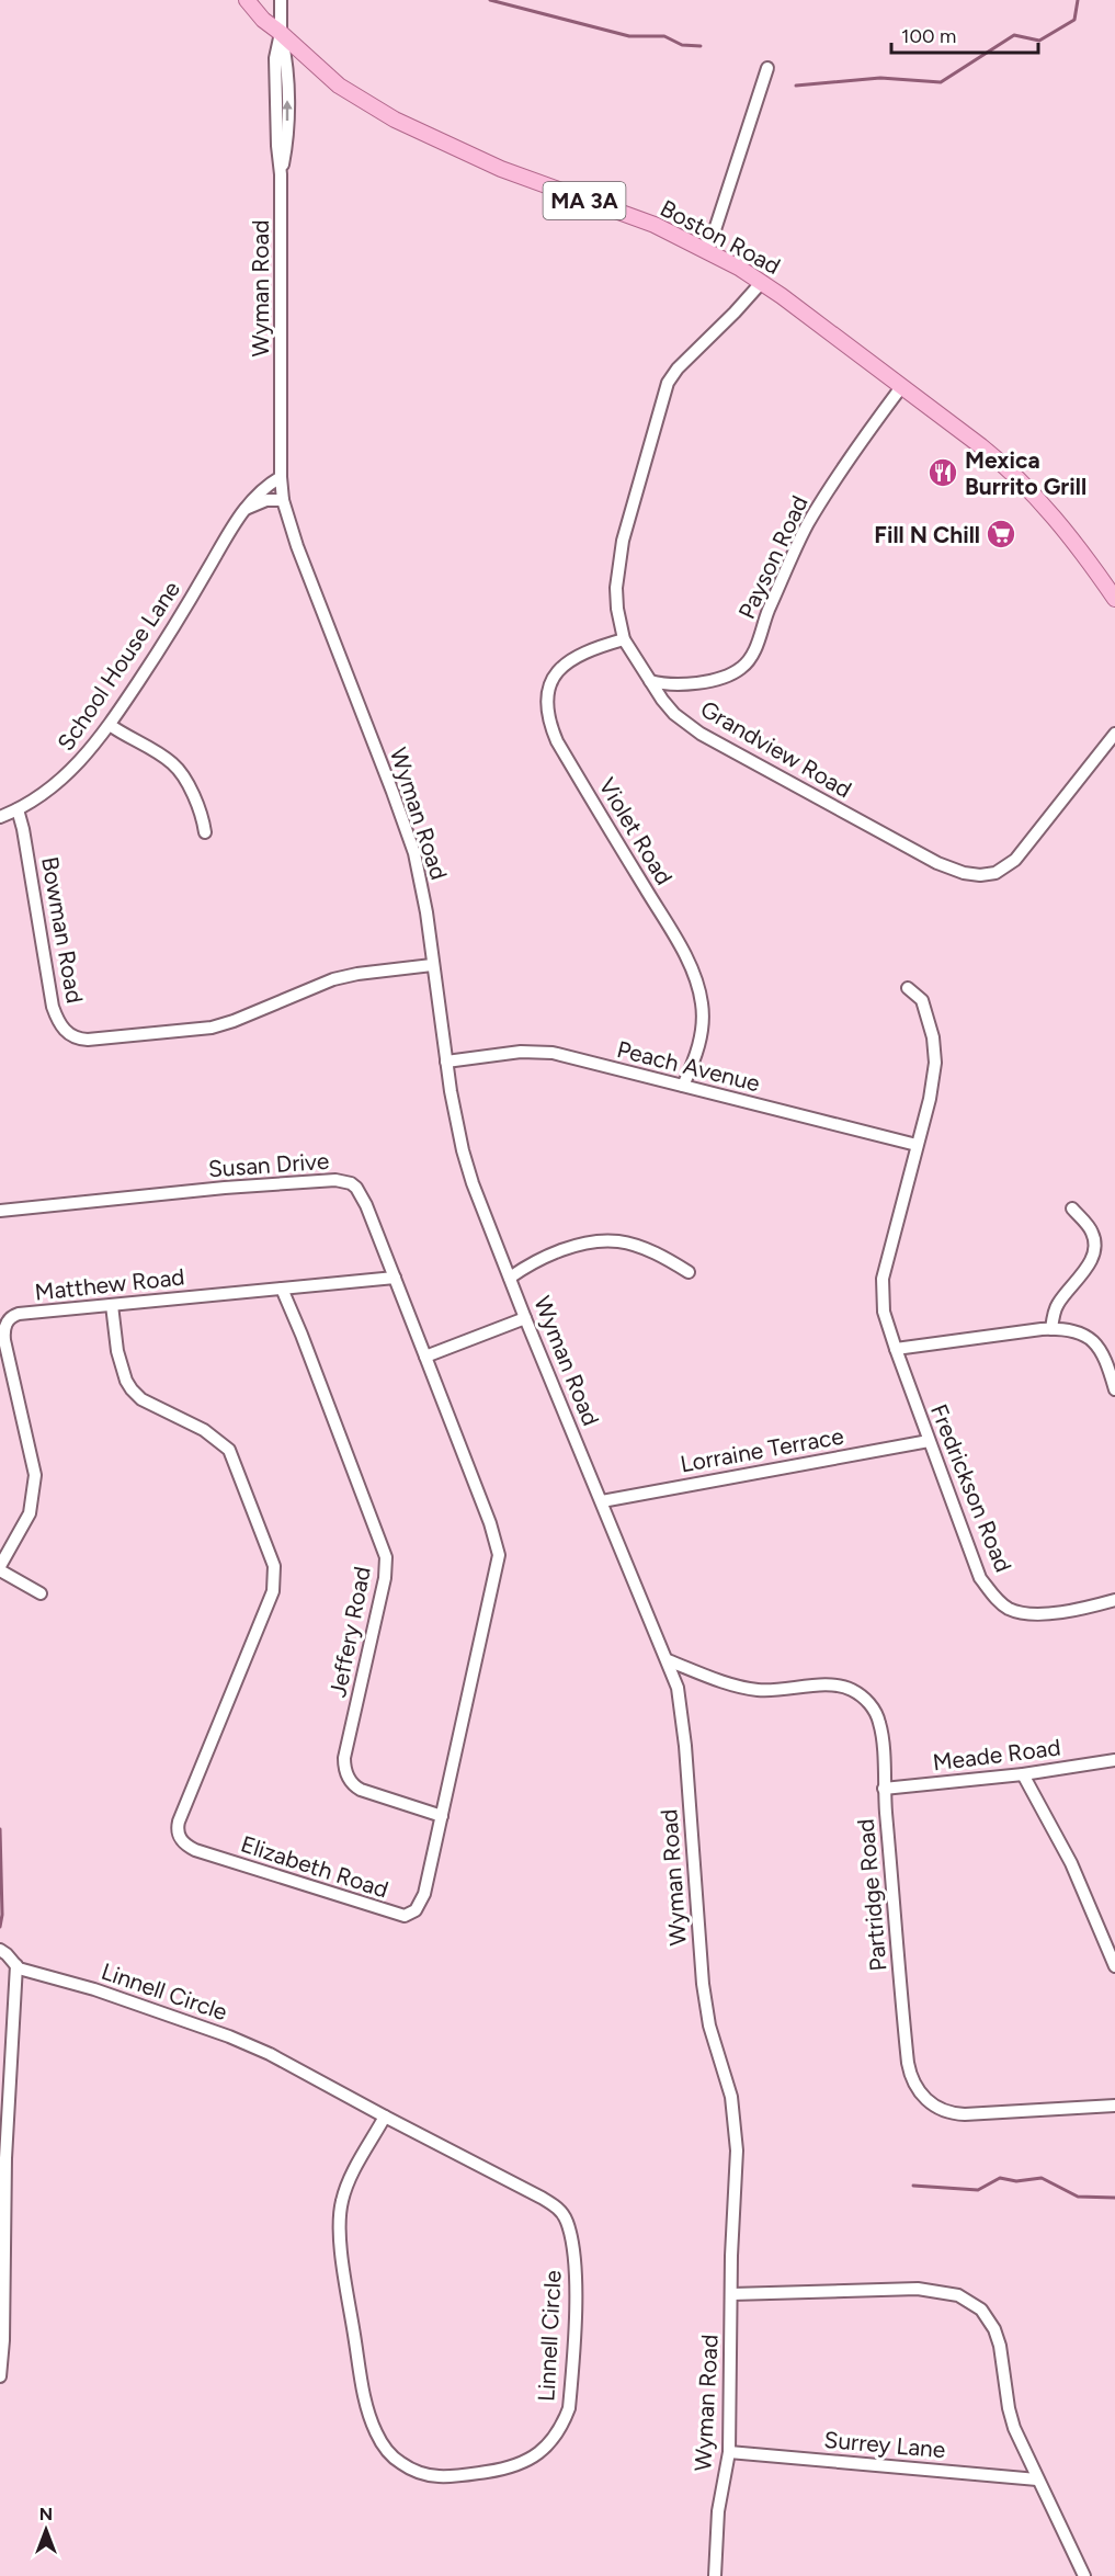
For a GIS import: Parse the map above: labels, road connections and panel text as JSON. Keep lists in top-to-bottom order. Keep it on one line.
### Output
{"streets":{"main road":["MA 3A","Boston Road"],"street":["Wyman Road","Payson Road","School House Lane","Grandview Road","Violet Road","Bowman Road","Peach Avenue","Susan Drive","Matthew Road","Lorraine Terrace","Fredrickson Road","Jeffery Road","Meade Road","Elizabeth Road","Partridge Road","Linnell Circle","Surrey Lane"]},"crossings":[["Boston Road","Wyman Road"],["Boston Road","Payson Road"],["Boston Road","Grandview Road"],["Wyman Road","School House Lane"],["Wyman Road","Bowman Road"],["Wyman Road","Peach Avenue"],["Wyman Road","Lorraine Terrace"],["Wyman Road","Partridge Road"],["Wyman Road","Surrey Lane"],["Payson Road","Grandview Road"],["School House Lane","Bowman Road"],["Grandview Road","Violet Road"],["Violet Road","Peach Avenue"],["Peach Avenue","Fredrickson Road"],["Susan Drive","Matthew Road"],["Susan Drive","Elizabeth Road"],["Matthew Road","Jeffery Road"],["Matthew Road","Elizabeth Road"],["Lorraine Terrace","Fredrickson Road"],["Jeffery Road","Elizabeth Road"],["Meade Road","Partridge Road"]],"places":{"restaurant":["Mexica Burrito Grill"],"supermarket":["Fill N Chill"]},"scale_bar":"100 m","north":"top"}
